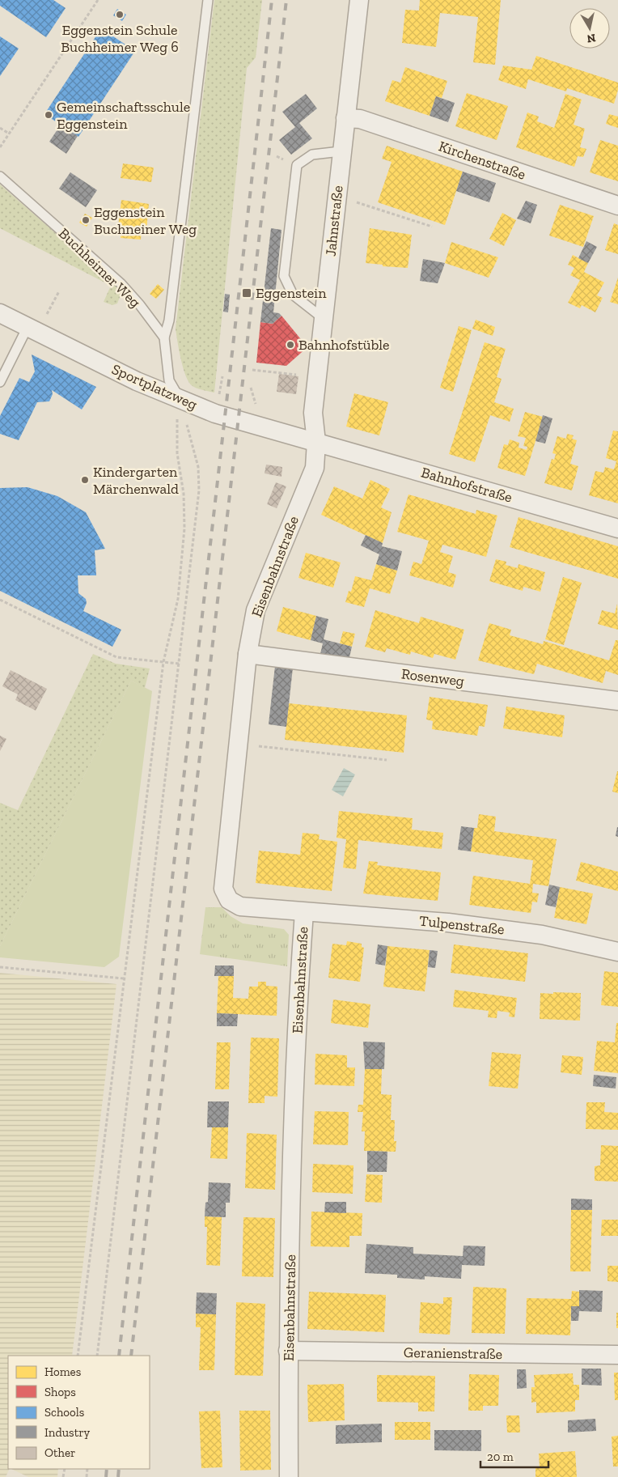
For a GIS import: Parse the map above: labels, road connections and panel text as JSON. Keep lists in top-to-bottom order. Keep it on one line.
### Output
{"streets":{"street":["Kirchenstraße","Jahnstraße","Sportplatzweg","Bahnhofstraße","Eisenbahnstraße","Rosenweg","Tulpenstraße","Geranienstraße"],"lane":["Buchheimer Weg"]},"crossings":[["Kirchenstraße","Jahnstraße"],["Jahnstraße","Sportplatzweg"],["Jahnstraße","Bahnhofstraße"],["Jahnstraße","Eisenbahnstraße"],["Sportplatzweg","Bahnhofstraße"],["Sportplatzweg","Eisenbahnstraße"],["Bahnhofstraße","Eisenbahnstraße"],["Eisenbahnstraße","Rosenweg"],["Eisenbahnstraße","Tulpenstraße"],["Eisenbahnstraße","Geranienstraße"]],"places":{"other":["Eggenstein Schule Buchheimer Weg 6","Gemeinschaftsschule Eggenstein","Eggenstein Buchneiner Weg","Bahnhofstüble","Kindergarten Märchenwald"],"transit":["Eggenstein"]},"legend":["Homes","Shops","Schools","Industry","Other"],"scale_bar":"20 m","north":"bottom"}
